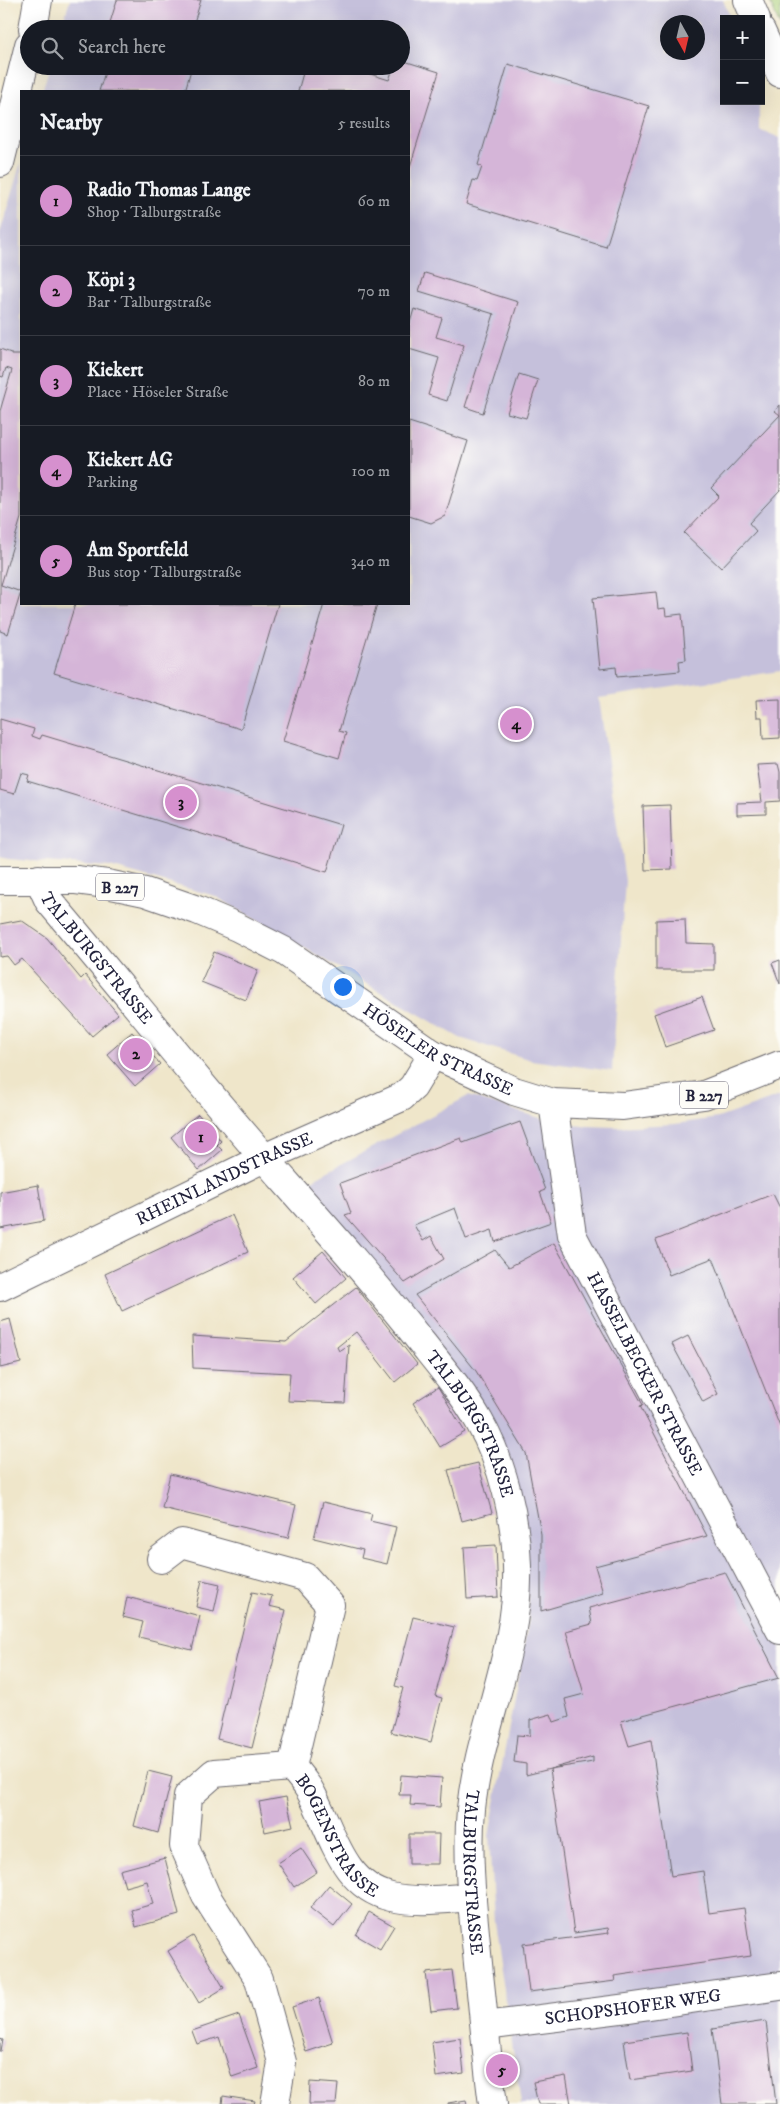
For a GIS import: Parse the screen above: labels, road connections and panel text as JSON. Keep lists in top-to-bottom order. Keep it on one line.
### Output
{"streets":{"street":["B 227","TALBURGSTRASSE","HÖSELER STRASSE","RHEINLANDSTRASSE","HASSELBECKER STRASSE","BOGENSTRASSE","SCHOPSHOFER WEG"]},"crossings":[["TALBURGSTRASSE","HÖSELER STRASSE"],["TALBURGSTRASSE","RHEINLANDSTRASSE"],["TALBURGSTRASSE","BOGENSTRASSE"],["TALBURGSTRASSE","SCHOPSHOFER WEG"],["HÖSELER STRASSE","RHEINLANDSTRASSE"],["HÖSELER STRASSE","HASSELBECKER STRASSE"]],"north":"bottom","page":{"map_buttons":["+","−"],"search":"Search here","heading":["Nearby","5 results"],"list":[{"mark":"1","name":"Radio Thomas Lange","note":"Shop · Talburgstraße","value":"60 m"},{"mark":"2","name":"Köpi 3","note":"Bar · Talburgstraße","value":"70 m"},{"mark":"3","name":"Kiekert","note":"Place · Höseler Straße","value":"80 m"},{"mark":"4","name":"Kiekert AG","note":"Parking","value":"100 m"},{"mark":"5","name":"Am Sportfeld","note":"Bus stop · Talburgstraße","value":"340 m"}],"pins":["4","3","2","1","5"]}}
